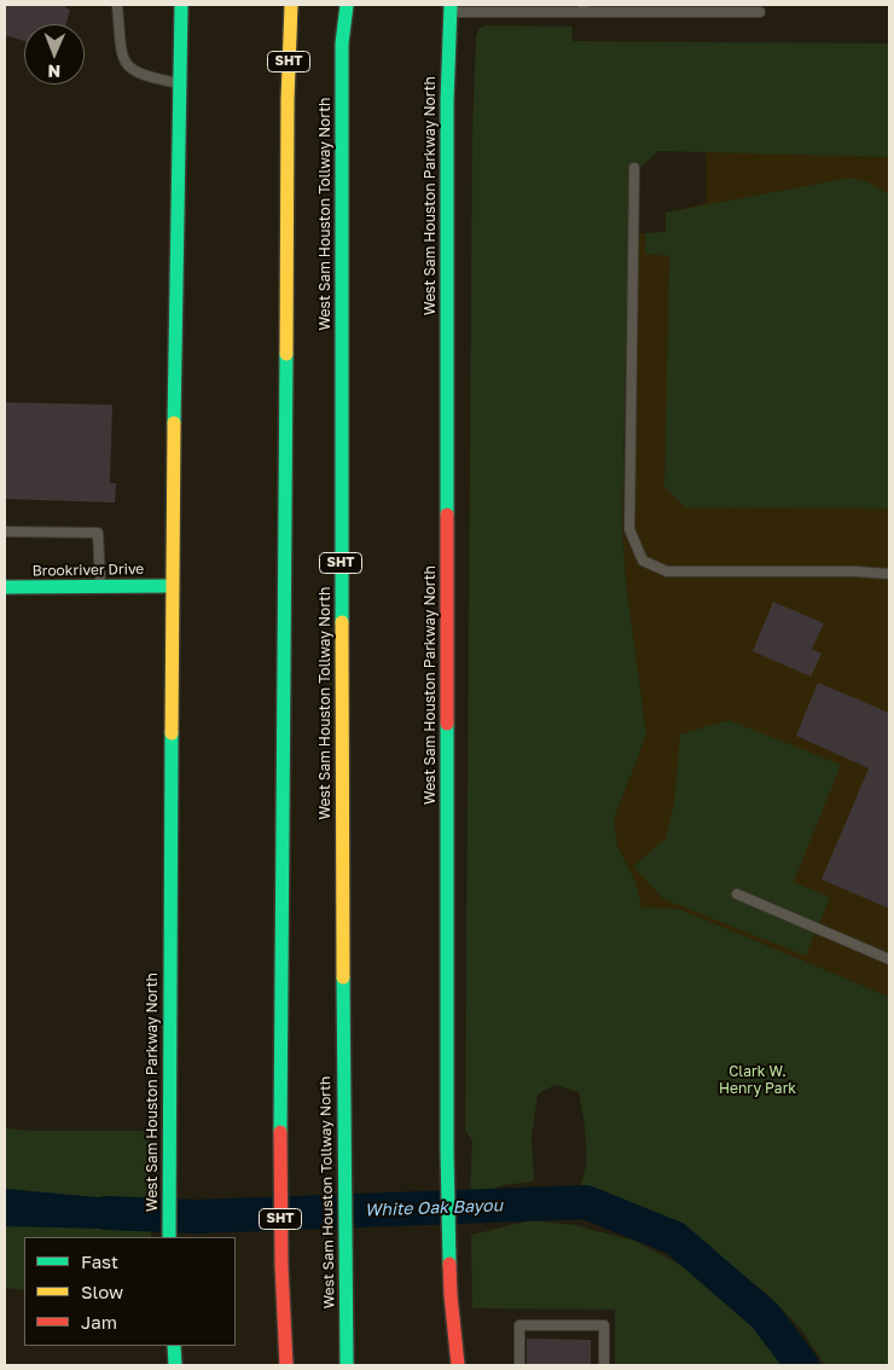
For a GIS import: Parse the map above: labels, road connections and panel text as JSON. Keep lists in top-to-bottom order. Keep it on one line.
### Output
{"streets":{"main road":["SHT","West Sam Houston Parkway North","West Sam Houston Tollway North","Brookriver Drive"]},"crossings":[["West Sam Houston Parkway North","Brookriver Drive"]],"water":["White Oak Bayou"],"parks":["Clark W. Henry Park"],"legend":["Fast","Slow","Jam"],"north":"bottom"}
